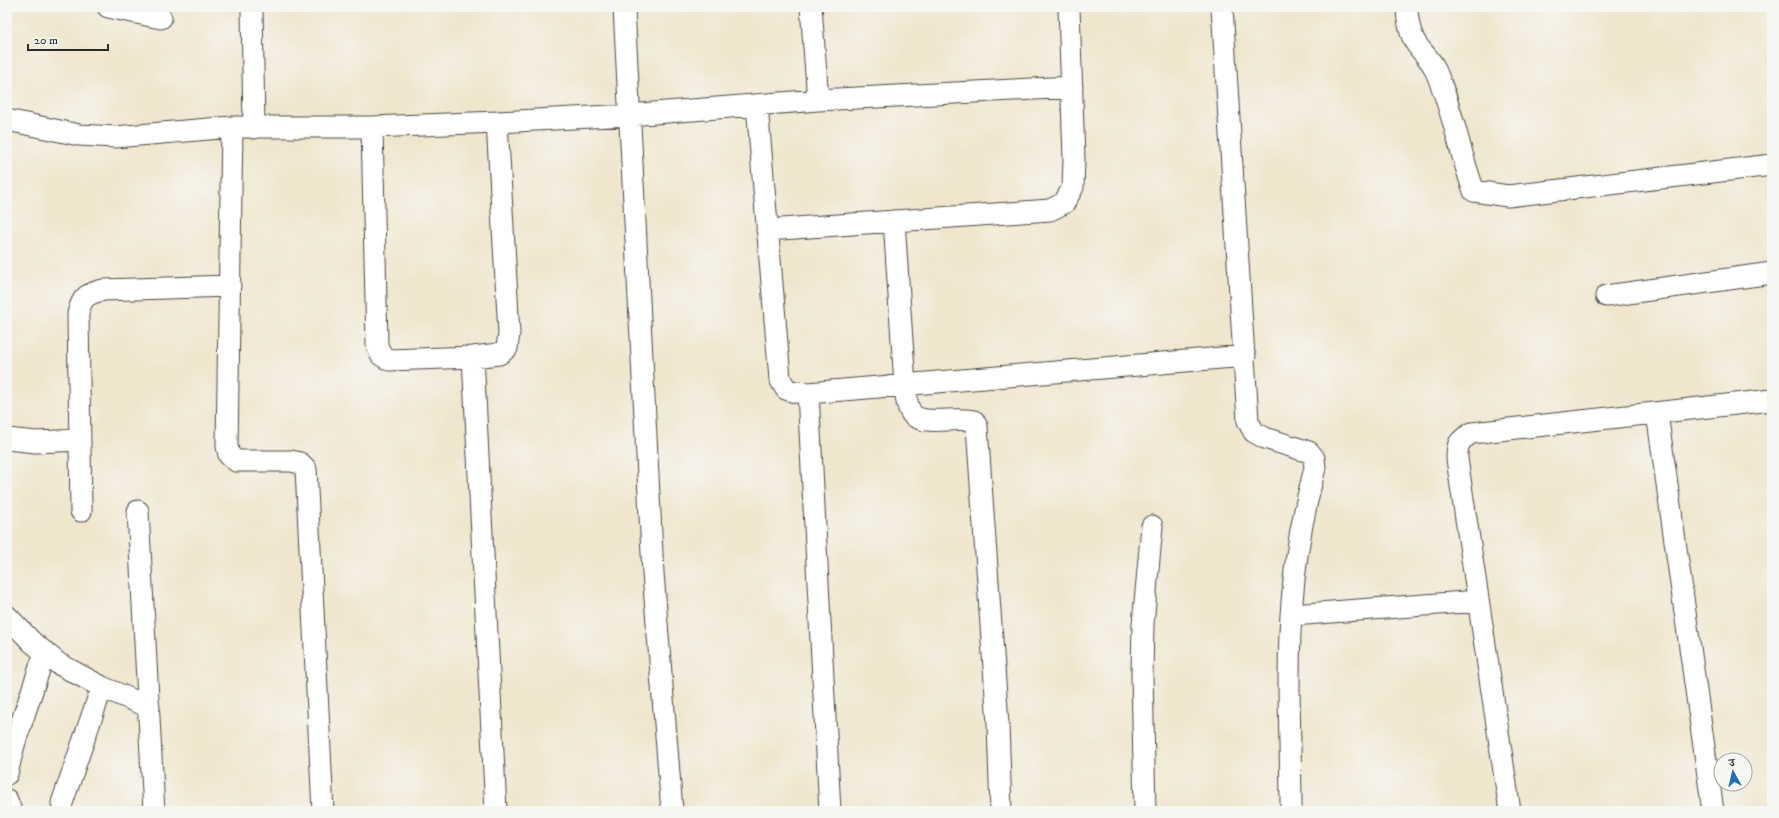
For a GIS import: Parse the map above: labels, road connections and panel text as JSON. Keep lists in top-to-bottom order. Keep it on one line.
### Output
{"scale_bar":"20 m","north":"top"}
